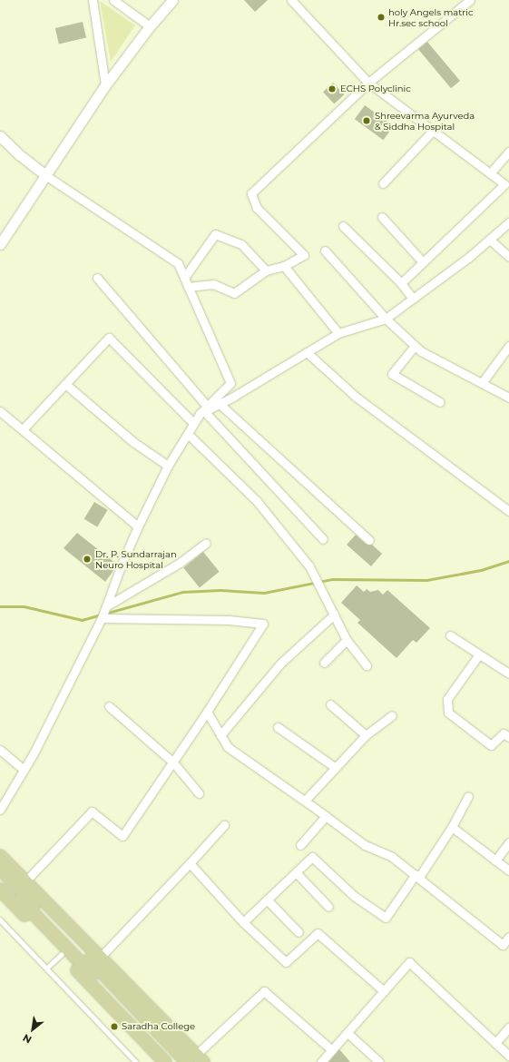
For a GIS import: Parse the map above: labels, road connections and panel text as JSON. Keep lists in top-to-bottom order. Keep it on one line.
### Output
{"places":["holy Angels matric Hr.sec school","ECHS Polyclinic","Shreevarma Ayurveda & Siddha Hospital","Dr. P. Sundarrajan Neuro Hospital","Saradha College"],"north":"bottom left"}
